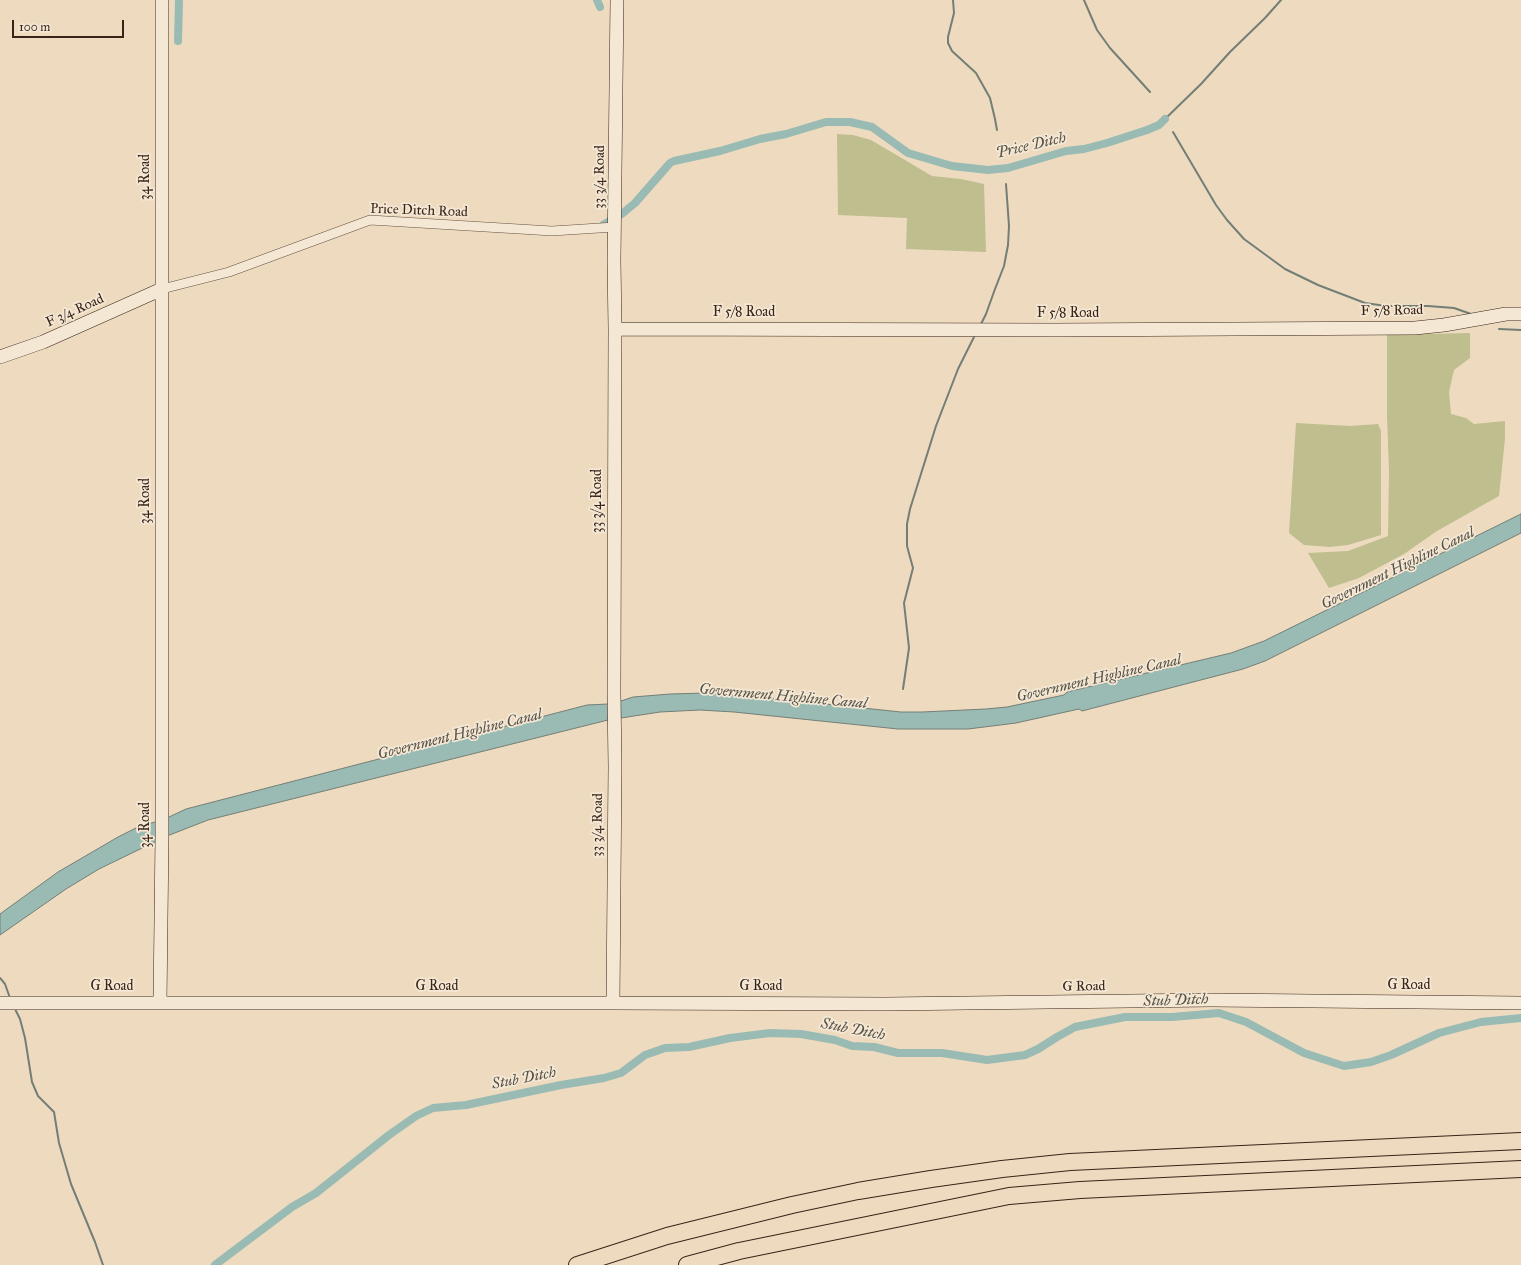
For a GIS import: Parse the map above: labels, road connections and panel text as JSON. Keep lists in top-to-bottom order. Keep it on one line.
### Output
{"streets":{"street":["34 Road","33 3/4 Road","Price Ditch Road","F 3/4 Road","F 5/8 Road","G Road"]},"crossings":[["34 Road","Price Ditch Road"],["34 Road","F 3/4 Road"],["34 Road","G Road"],["33 3/4 Road","Price Ditch Road"],["33 3/4 Road","F 5/8 Road"],["33 3/4 Road","G Road"],["Price Ditch Road","F 3/4 Road"]],"water":["Price Ditch","Government Highline Canal","Stub Ditch"],"scale_bar":"100 m"}
